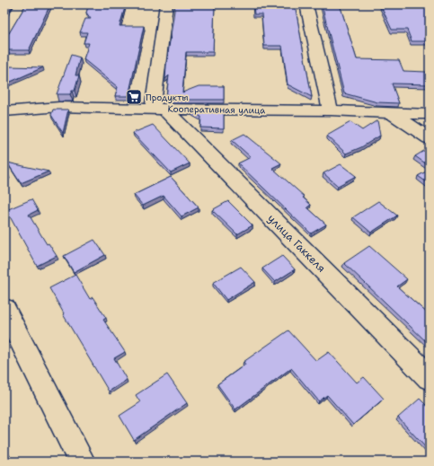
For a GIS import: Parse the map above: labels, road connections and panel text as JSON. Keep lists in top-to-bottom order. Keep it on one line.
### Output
{"streets":{"street":["Кооперативная улица","улица Гаккеля"]},"crossings":[["Кооперативная улица","улица Гаккеля"]],"places":{"supermarket":["Продукты"]}}
